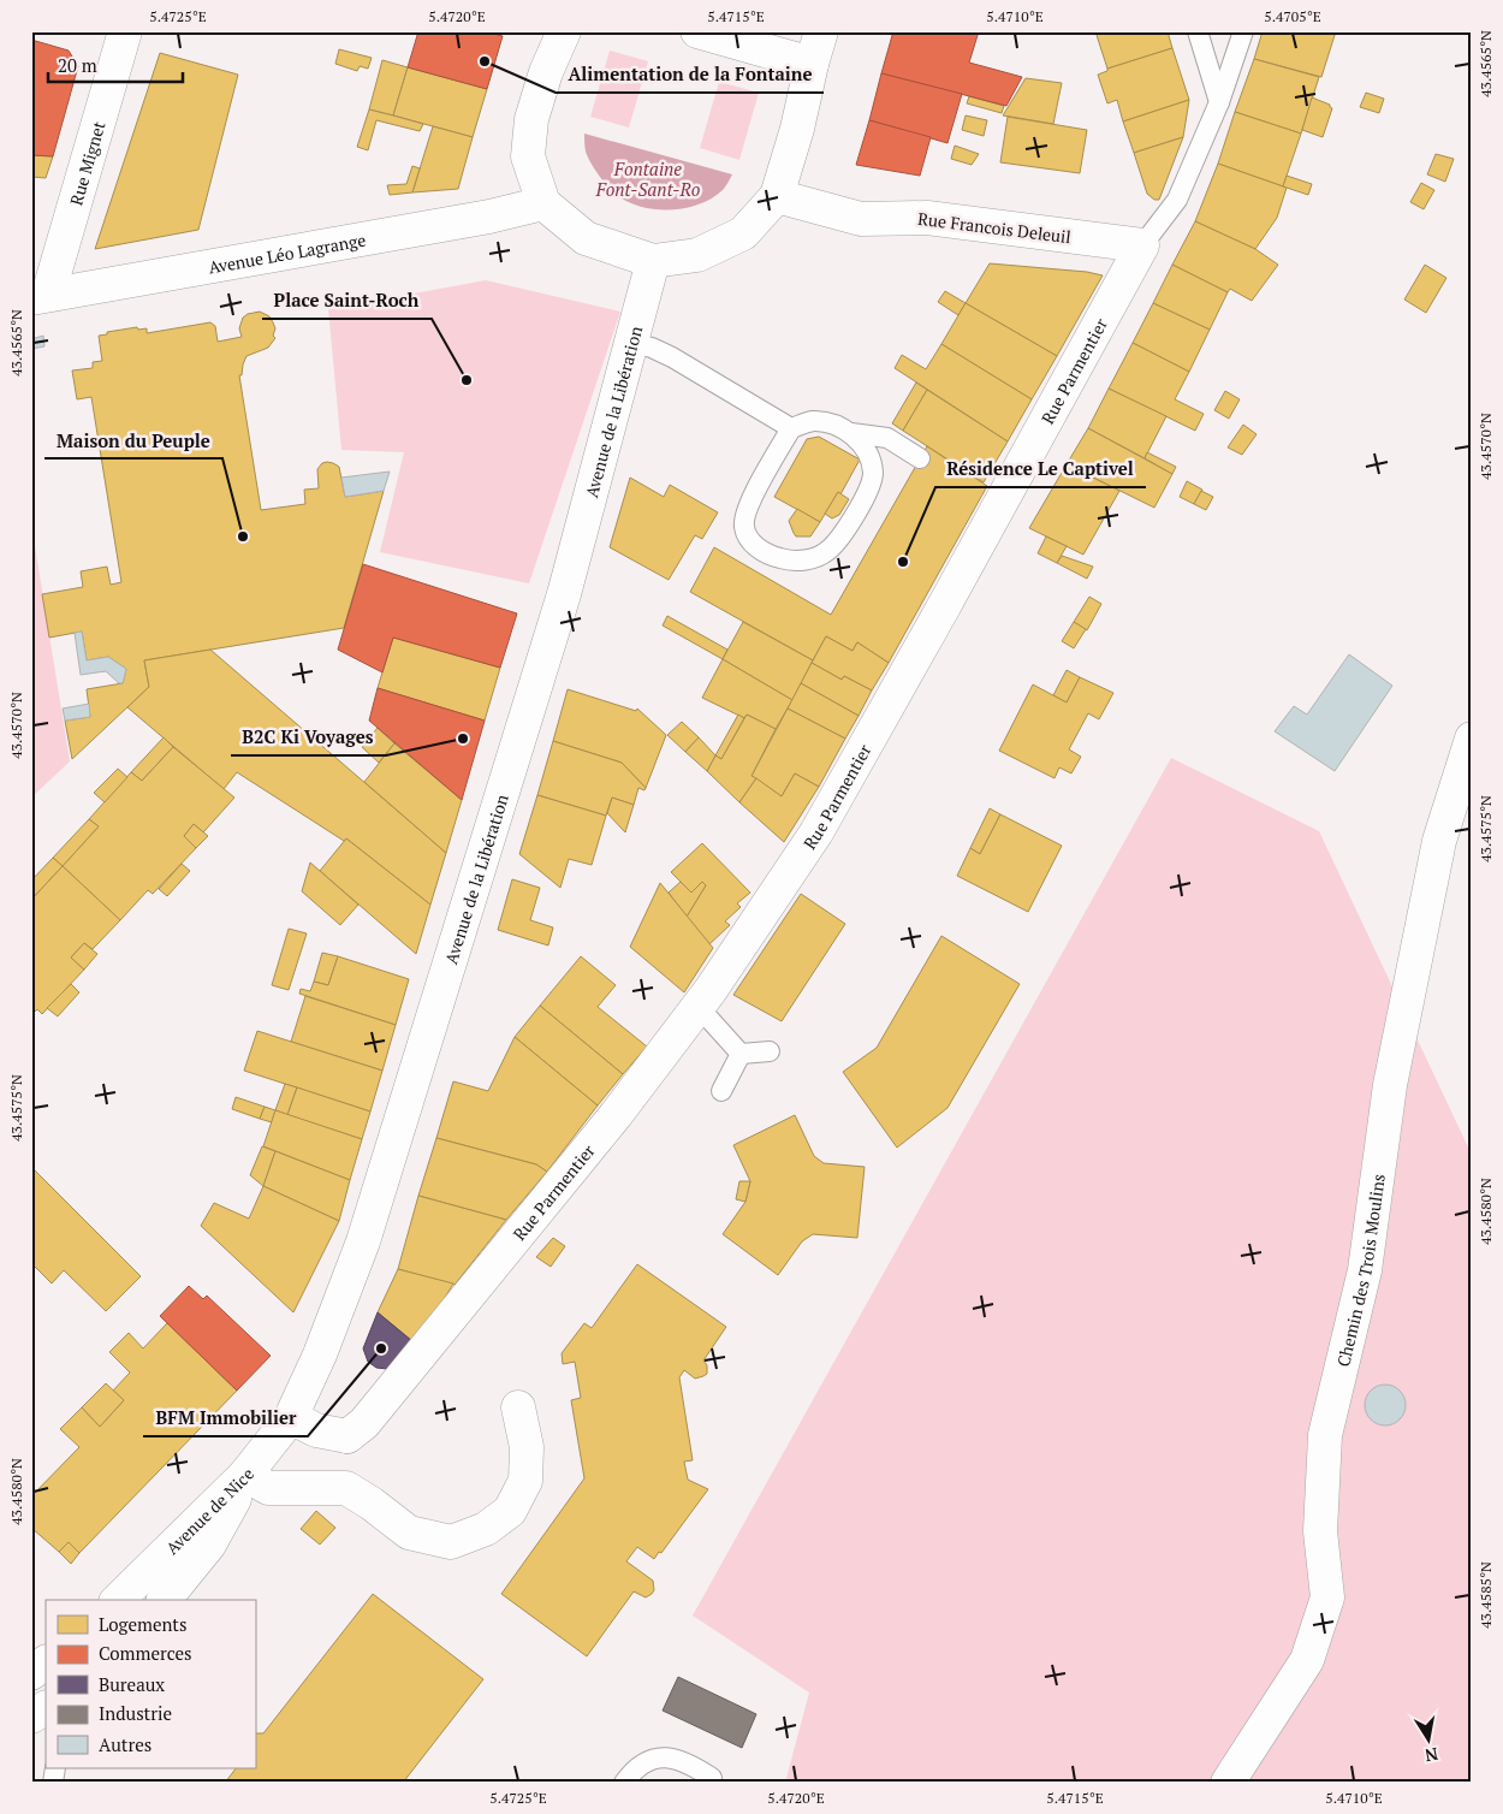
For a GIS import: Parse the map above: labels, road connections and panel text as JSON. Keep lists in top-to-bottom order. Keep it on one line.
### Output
{"streets":{"street":["Rue Mignet","Rue Francois Deleuil","Avenue Léo Lagrange","Rue Parmentier","Avenue de la Libération","Chemin des Trois Moulins","Avenue de Nice"]},"crossings":[["Rue Mignet","Avenue Léo Lagrange"],["Rue Francois Deleuil","Rue Parmentier"],["Avenue de la Libération","Avenue de Nice"]],"water":["Fontaine Font-Sant-Ro"],"places":["Alimentation de la Fontaine","Place Saint-Roch","Maison du Peuple","Résidence Le Captivel","B2C Ki Voyages","BFM Immobilier"],"legend":["Logements","Commerces","Bureaux","Industrie","Autres"],"scale_bar":"20 m","north":"bottom","coordinates":["5.4725°E","5.4720°E","5.4715°E","5.4710°E","5.4705°E","43.4565°N","43.4570°N","43.4575°N","43.4580°N","43.4585°N"]}
